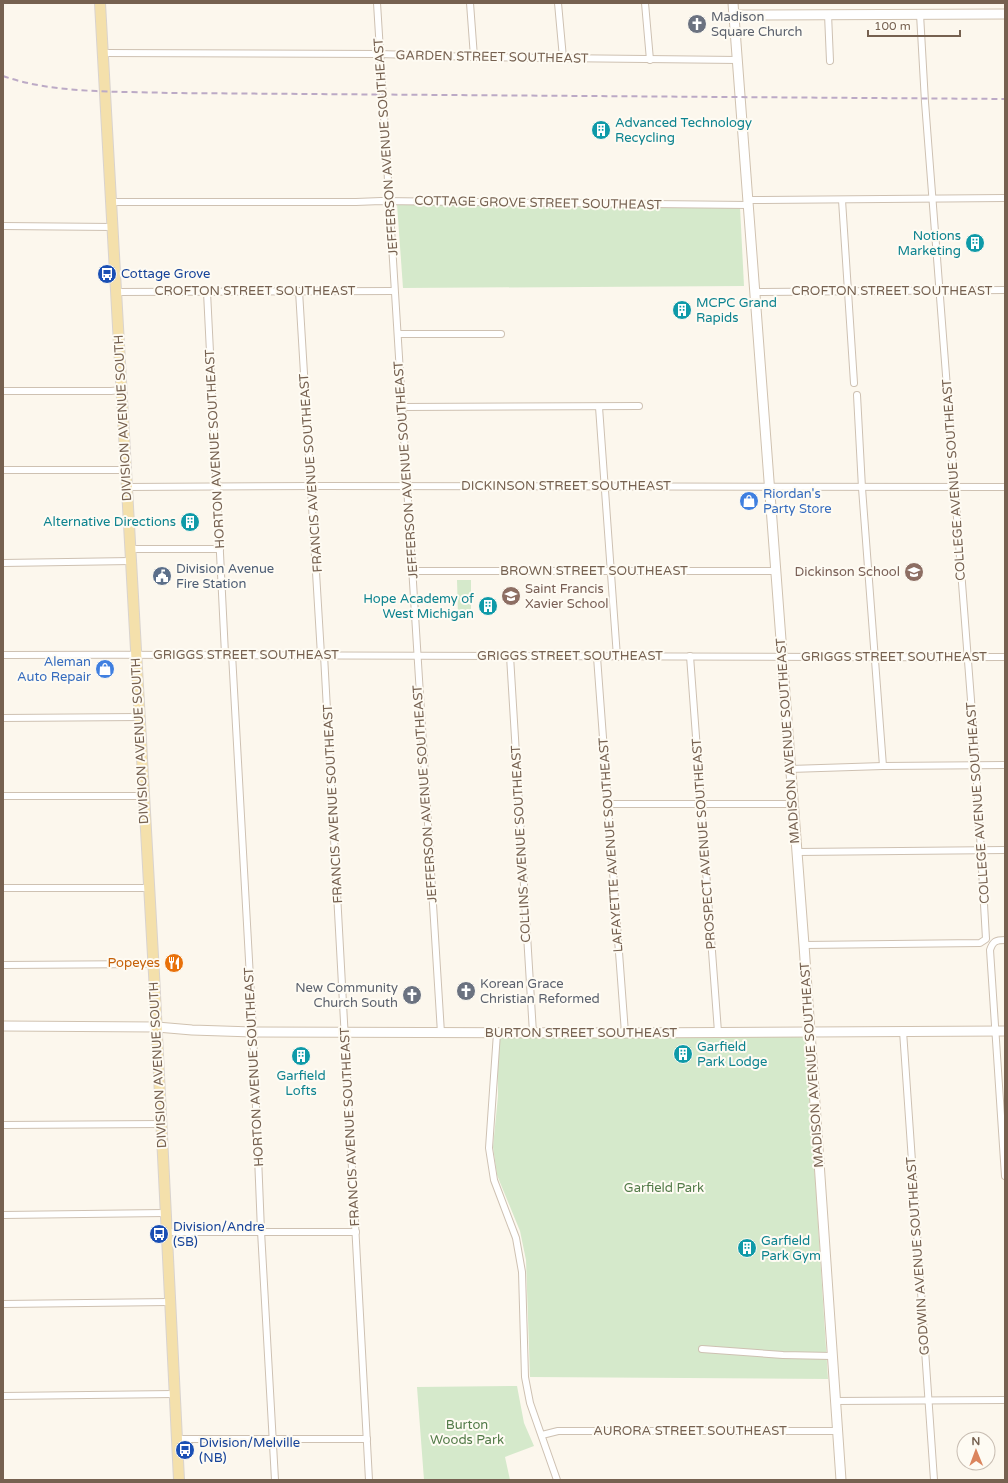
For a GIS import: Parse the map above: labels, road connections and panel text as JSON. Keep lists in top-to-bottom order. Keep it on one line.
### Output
{"streets":{"main road":["DIVISION AVENUE SOUTH"],"street":["GARDEN STREET SOUTHEAST","JEFFERSON AVENUE SOUTHEAST","COTTAGE GROVE STREET SOUTHEAST","CROFTON STREET SOUTHEAST","HORTON AVENUE SOUTHEAST","FRANCIS AVENUE SOUTHEAST","COLLEGE AVENUE SOUTHEAST","DICKINSON STREET SOUTHEAST","BROWN STREET SOUTHEAST","GRIGGS STREET SOUTHEAST","MADISON AVENUE SOUTHEAST","COLLINS AVENUE SOUTHEAST","PROSPECT AVENUE SOUTHEAST","LAFAYETTE AVENUE SOUTHEAST","BURTON STREET SOUTHEAST","GODWIN AVENUE SOUTHEAST","AURORA STREET SOUTHEAST"]},"crossings":[["GARDEN STREET SOUTHEAST","JEFFERSON AVENUE SOUTHEAST"],["GARDEN STREET SOUTHEAST","DIVISION AVENUE SOUTH"],["GARDEN STREET SOUTHEAST","MADISON AVENUE SOUTHEAST"],["JEFFERSON AVENUE SOUTHEAST","COTTAGE GROVE STREET SOUTHEAST"],["JEFFERSON AVENUE SOUTHEAST","CROFTON STREET SOUTHEAST"],["JEFFERSON AVENUE SOUTHEAST","DICKINSON STREET SOUTHEAST"],["JEFFERSON AVENUE SOUTHEAST","BROWN STREET SOUTHEAST"],["JEFFERSON AVENUE SOUTHEAST","GRIGGS STREET SOUTHEAST"],["JEFFERSON AVENUE SOUTHEAST","BURTON STREET SOUTHEAST"],["COTTAGE GROVE STREET SOUTHEAST","DIVISION AVENUE SOUTH"],["COTTAGE GROVE STREET SOUTHEAST","COLLEGE AVENUE SOUTHEAST"],["COTTAGE GROVE STREET SOUTHEAST","MADISON AVENUE SOUTHEAST"],["CROFTON STREET SOUTHEAST","DIVISION AVENUE SOUTH"],["CROFTON STREET SOUTHEAST","HORTON AVENUE SOUTHEAST"],["CROFTON STREET SOUTHEAST","FRANCIS AVENUE SOUTHEAST"],["CROFTON STREET SOUTHEAST","COLLEGE AVENUE SOUTHEAST"],["CROFTON STREET SOUTHEAST","MADISON AVENUE SOUTHEAST"],["DIVISION AVENUE SOUTH","DICKINSON STREET SOUTHEAST"],["DIVISION AVENUE SOUTH","GRIGGS STREET SOUTHEAST"],["DIVISION AVENUE SOUTH","BURTON STREET SOUTHEAST"],["HORTON AVENUE SOUTHEAST","DICKINSON STREET SOUTHEAST"],["HORTON AVENUE SOUTHEAST","GRIGGS STREET SOUTHEAST"],["HORTON AVENUE SOUTHEAST","BURTON STREET SOUTHEAST"],["FRANCIS AVENUE SOUTHEAST","DICKINSON STREET SOUTHEAST"],["FRANCIS AVENUE SOUTHEAST","GRIGGS STREET SOUTHEAST"],["FRANCIS AVENUE SOUTHEAST","BURTON STREET SOUTHEAST"],["COLLEGE AVENUE SOUTHEAST","DICKINSON STREET SOUTHEAST"],["COLLEGE AVENUE SOUTHEAST","GRIGGS STREET SOUTHEAST"],["COLLEGE AVENUE SOUTHEAST","MADISON AVENUE SOUTHEAST"],["DICKINSON STREET SOUTHEAST","MADISON AVENUE SOUTHEAST"],["BROWN STREET SOUTHEAST","MADISON AVENUE SOUTHEAST"],["GRIGGS STREET SOUTHEAST","MADISON AVENUE SOUTHEAST"],["GRIGGS STREET SOUTHEAST","COLLINS AVENUE SOUTHEAST"],["GRIGGS STREET SOUTHEAST","PROSPECT AVENUE SOUTHEAST"],["GRIGGS STREET SOUTHEAST","LAFAYETTE AVENUE SOUTHEAST"],["MADISON AVENUE SOUTHEAST","BURTON STREET SOUTHEAST"],["MADISON AVENUE SOUTHEAST","AURORA STREET SOUTHEAST"],["COLLINS AVENUE SOUTHEAST","BURTON STREET SOUTHEAST"],["PROSPECT AVENUE SOUTHEAST","BURTON STREET SOUTHEAST"],["LAFAYETTE AVENUE SOUTHEAST","BURTON STREET SOUTHEAST"],["BURTON STREET SOUTHEAST","GODWIN AVENUE SOUTHEAST"]],"parks":["Garfield Park","Burton Woods Park"],"places":{"church":["Madison Square Church","Korean Grace Christian Reformed","New Community Church South"],"building":["Advanced Technology Recycling","Notions Marketing","MCPC Grand Rapids","Alternative Directions","Hope Academy of West Michigan","Garfield Park Lodge","Garfield Lofts","Garfield Park Gym"],"bus stop":["Cottage Grove","Division/Andre (SB)","Division/Melville (NB)"],"shop":["Riordan's Party Store","Aleman Auto Repair"],"school or university":["Dickinson School","Saint Francis Xavier School"],"public building":["Division Avenue Fire Station"],"restaurant":["Popeyes"]},"scale_bar":"100 m","north":"top"}
